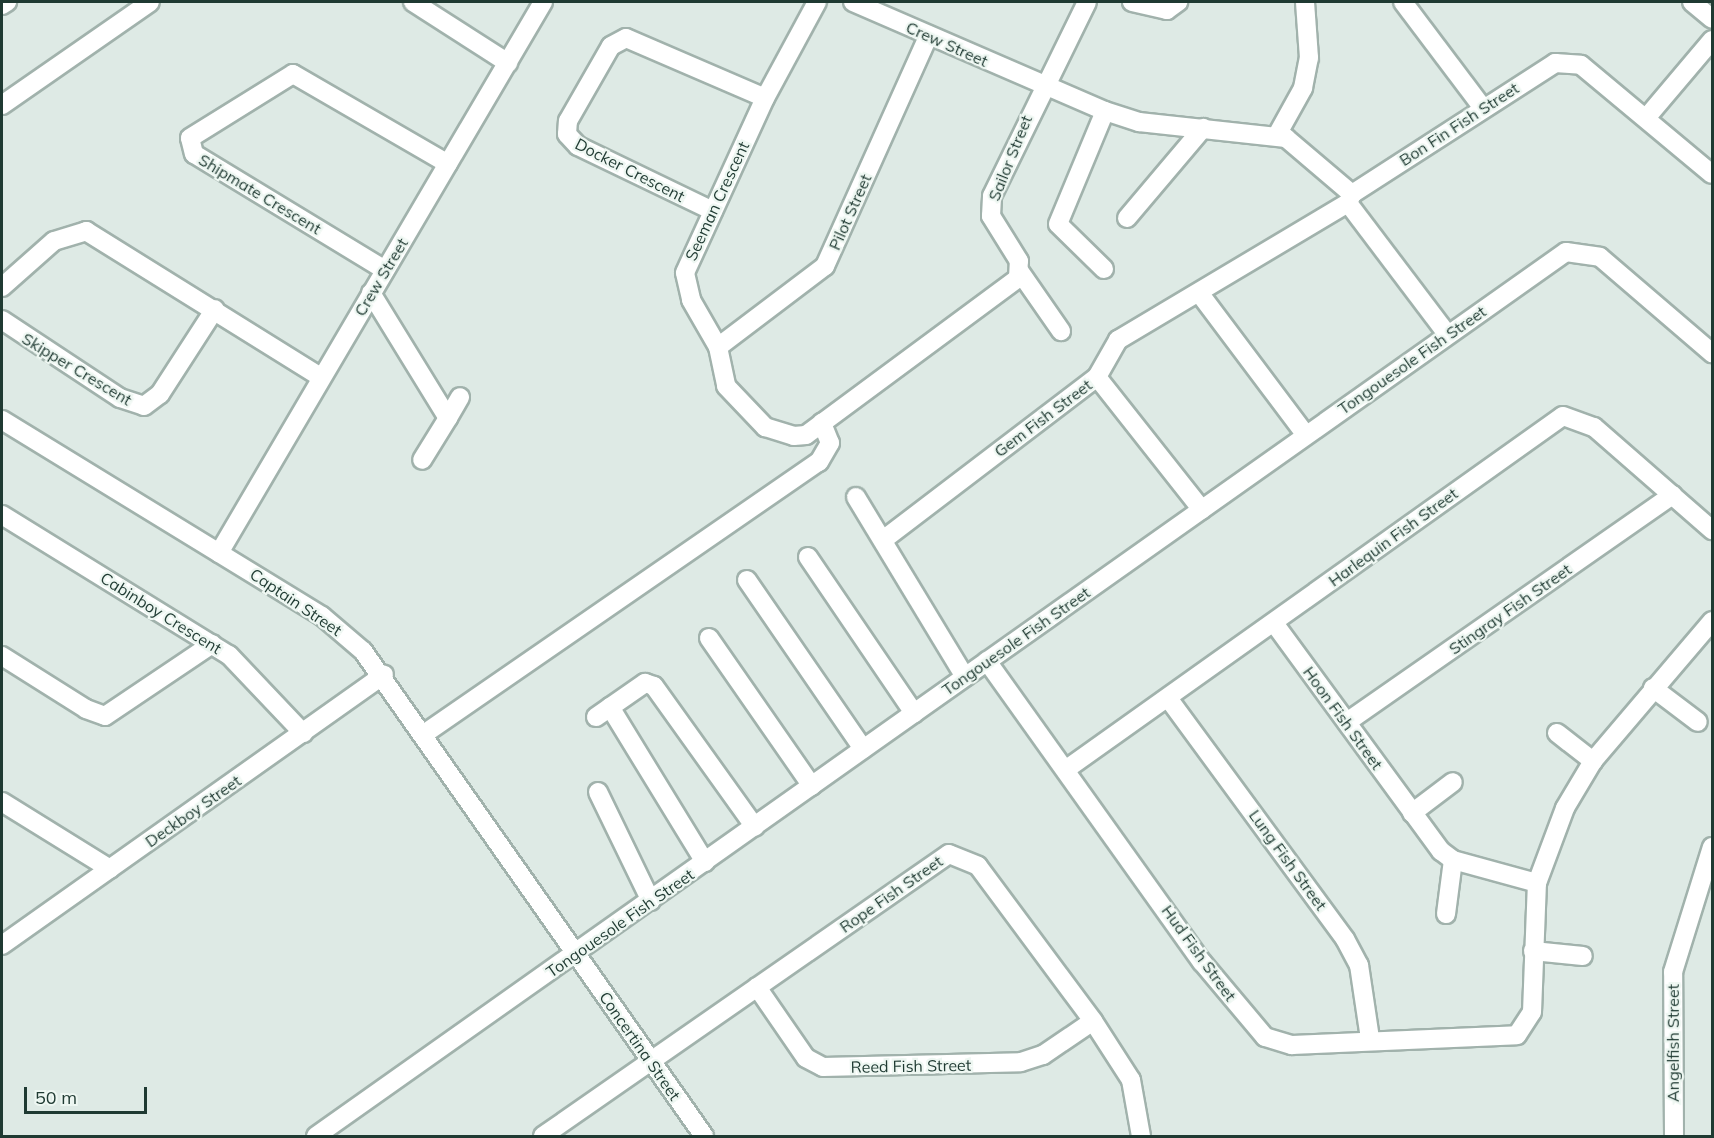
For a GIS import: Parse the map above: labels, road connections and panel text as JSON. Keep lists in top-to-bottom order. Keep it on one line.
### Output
{"streets":{"street":["Crew Street","Bon Fin Fish Street","Sailor Street","Docker Crescent","Shipmate Crescent","Seeman Crescent","Pilot Street","Tongouesole Fish Street","Skipper Crescent","Gem Fish Street","Harlequin Fish Street","Captain Street","Stingray Fish Street","Cabinboy Crescent","Hoon Fish Street","Deckboy Street","Lung Fish Street","Rope Fish Street","Hud Fish Street","Angelfish Street","Concertina Street","Reed Fish Street"]},"crossings":[["Crew Street","Sailor Street"],["Crew Street","Shipmate Crescent"],["Crew Street","Pilot Street"],["Crew Street","Captain Street"],["Bon Fin Fish Street","Gem Fish Street"],["Sailor Street","Seeman Crescent"],["Docker Crescent","Seeman Crescent"],["Seeman Crescent","Pilot Street"],["Tongouesole Fish Street","Gem Fish Street"],["Tongouesole Fish Street","Captain Street"],["Tongouesole Fish Street","Hud Fish Street"],["Tongouesole Fish Street","Concertina Street"],["Harlequin Fish Street","Stingray Fish Street"],["Harlequin Fish Street","Hoon Fish Street"],["Harlequin Fish Street","Lung Fish Street"],["Harlequin Fish Street","Hud Fish Street"],["Captain Street","Deckboy Street"],["Captain Street","Concertina Street"],["Stingray Fish Street","Hoon Fish Street"],["Cabinboy Crescent","Deckboy Street"],["Lung Fish Street","Hud Fish Street"],["Rope Fish Street","Concertina Street"],["Rope Fish Street","Reed Fish Street"]],"scale_bar":"50 m"}
